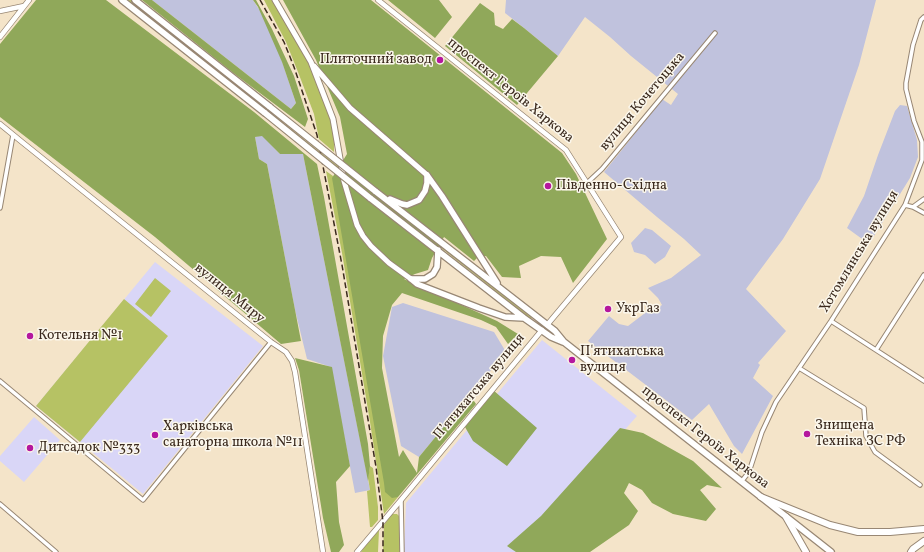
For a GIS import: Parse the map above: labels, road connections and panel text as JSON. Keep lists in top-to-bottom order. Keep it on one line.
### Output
{"streets":{"main road":["проспект Героїв Харкова","П’ятихатська вулиця"],"street":["вулиця Кочетоцька","Хотомлянська вулиця","вулиця Миру"]},"crossings":[["проспект Героїв Харкова","вулиця Кочетоцька"],["проспект Героїв Харкова","Хотомлянська вулиця"],["проспект Героїв Харкова","П’ятихатська вулиця"]],"places":["Плиточний завод","Південно-Східна","УкрГаз","Котельня №1","П'ятихатська вулиця","Знищена Техніка ЗС РФ","Харківська санаторна школа №11","Дитсадок №333"]}
